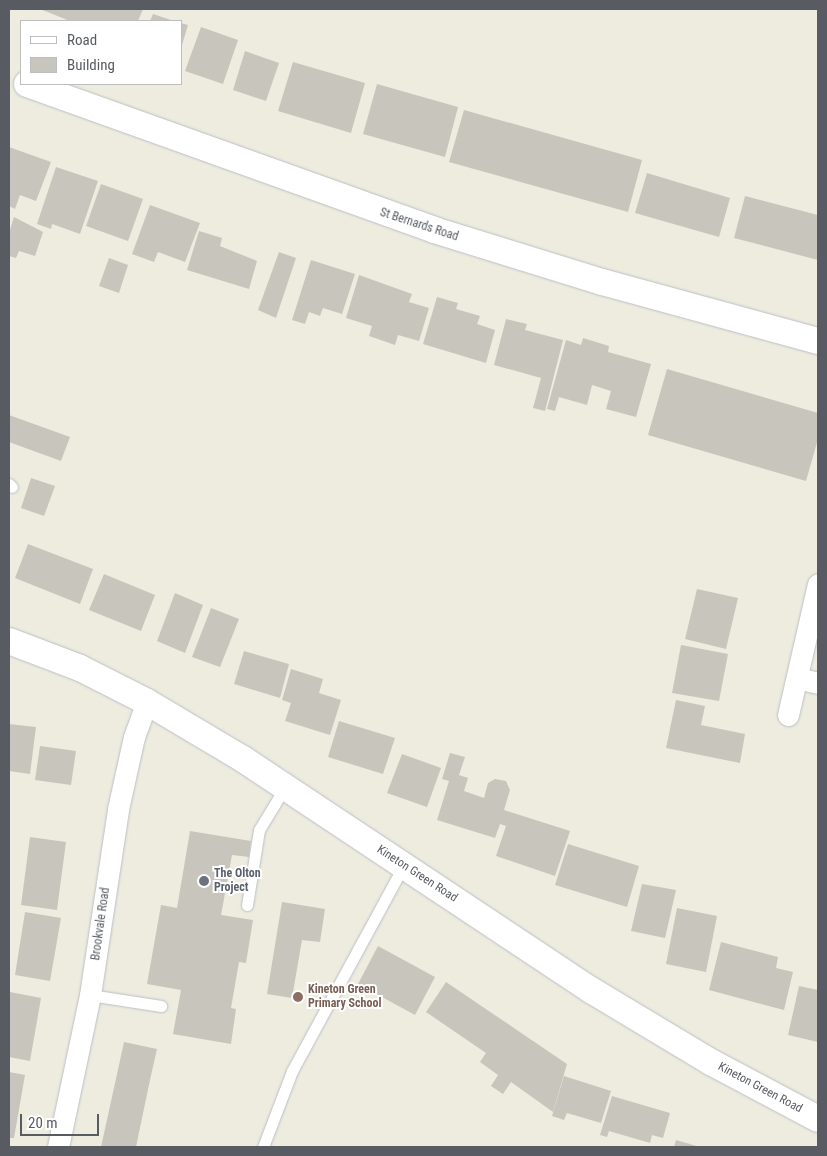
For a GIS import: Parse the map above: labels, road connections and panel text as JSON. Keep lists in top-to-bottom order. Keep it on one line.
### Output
{"streets":{"street":["St Bernards Road","Kineton Green Road","Brookvale Road"]},"crossings":[["Kineton Green Road","Brookvale Road"]],"places":["The Olton Project","Kineton Green Primary School"],"legend":["Road","Building"],"scale_bar":"20 m"}
